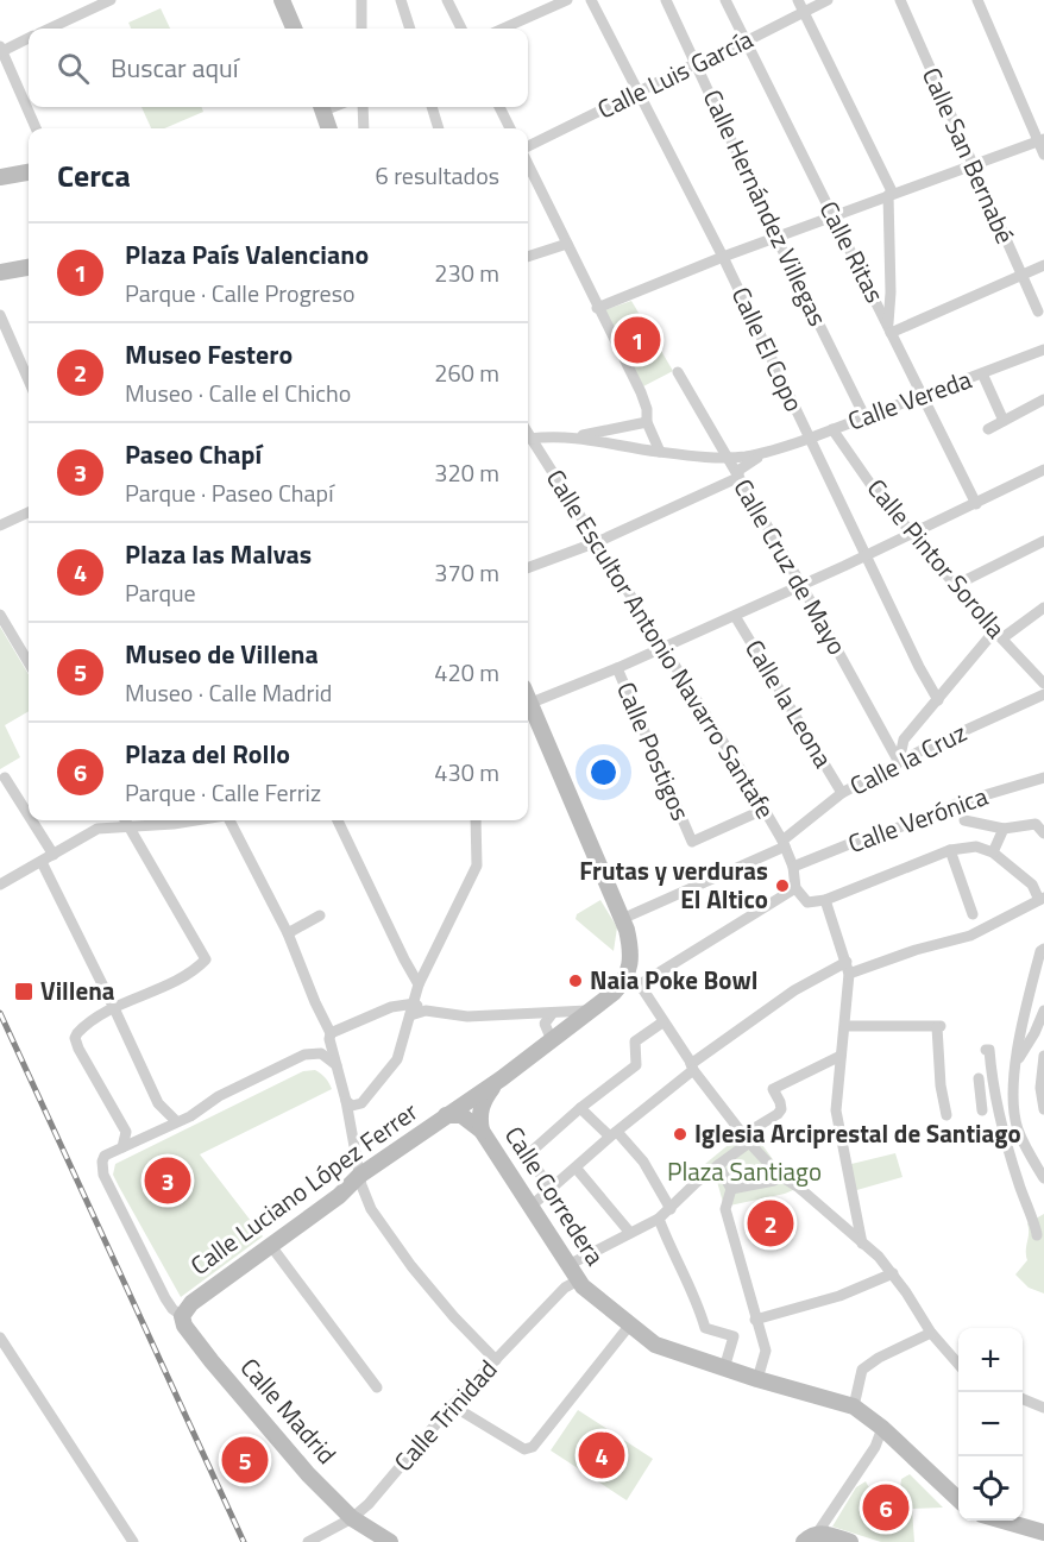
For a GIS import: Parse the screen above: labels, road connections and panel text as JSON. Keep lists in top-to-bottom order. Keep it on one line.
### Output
{"streets":{"street":["Calle Luis García","Calle San Bernabé","Calle Hernández Villegas","Calle Ritas","Calle El Copo","Calle Vereda","Calle Pintor Sorolla","Calle Cruz de Mayo","Calle Escultor Antonio Navarro Santafe","Calle la Leona","Calle Postigos","Calle la Cruz","Calle Verónica","Calle Luciano López Ferrer","Calle Corredera","Calle Madrid","Calle Trinidad"]},"crossings":[["Calle Luis García","Calle Hernández Villegas"],["Calle Luis García","Calle Ritas"],["Calle Luis García","Calle El Copo"],["Calle Hernández Villegas","Calle Vereda"],["Calle Ritas","Calle Vereda"],["Calle El Copo","Calle Vereda"],["Calle Vereda","Calle Pintor Sorolla"],["Calle Vereda","Calle Cruz de Mayo"],["Calle Vereda","Calle Escultor Antonio Navarro Santafe"],["Calle Cruz de Mayo","Calle la Cruz"],["Calle Escultor Antonio Navarro Santafe","Calle Postigos"],["Calle Escultor Antonio Navarro Santafe","Calle la Cruz"],["Calle Escultor Antonio Navarro Santafe","Calle Verónica"],["Calle la Leona","Calle la Cruz"],["Calle Luciano López Ferrer","Calle Corredera"],["Calle Luciano López Ferrer","Calle Madrid"],["Calle Corredera","Calle Trinidad"],["Calle Madrid","Calle Trinidad"]],"parks":["Plaza Santiago"],"places":{"other":["Frutas y verduras El Altico","Naia Poke Bowl","Iglesia Arciprestal de Santiago"],"transit":["Villena"]},"page":{"search":"Buscar aquí","heading":["Cerca","6 resultados"],"list":[{"mark":"1","name":"Plaza País Valenciano","note":"Parque · Calle Progreso","value":"230 m"},{"mark":"2","name":"Museo Festero","note":"Museo · Calle el Chicho","value":"260 m"},{"mark":"3","name":"Paseo Chapí","note":"Parque · Paseo Chapí","value":"320 m"},{"mark":"4","name":"Plaza las Malvas","note":"Parque","value":"370 m"},{"mark":"5","name":"Museo de Villena","note":"Museo · Calle Madrid","value":"420 m"},{"mark":"6","name":"Plaza del Rollo","note":"Parque · Calle Ferriz","value":"430 m"}],"pins":["1","3","2","4","5","6"],"map_buttons":["+","−"]}}
